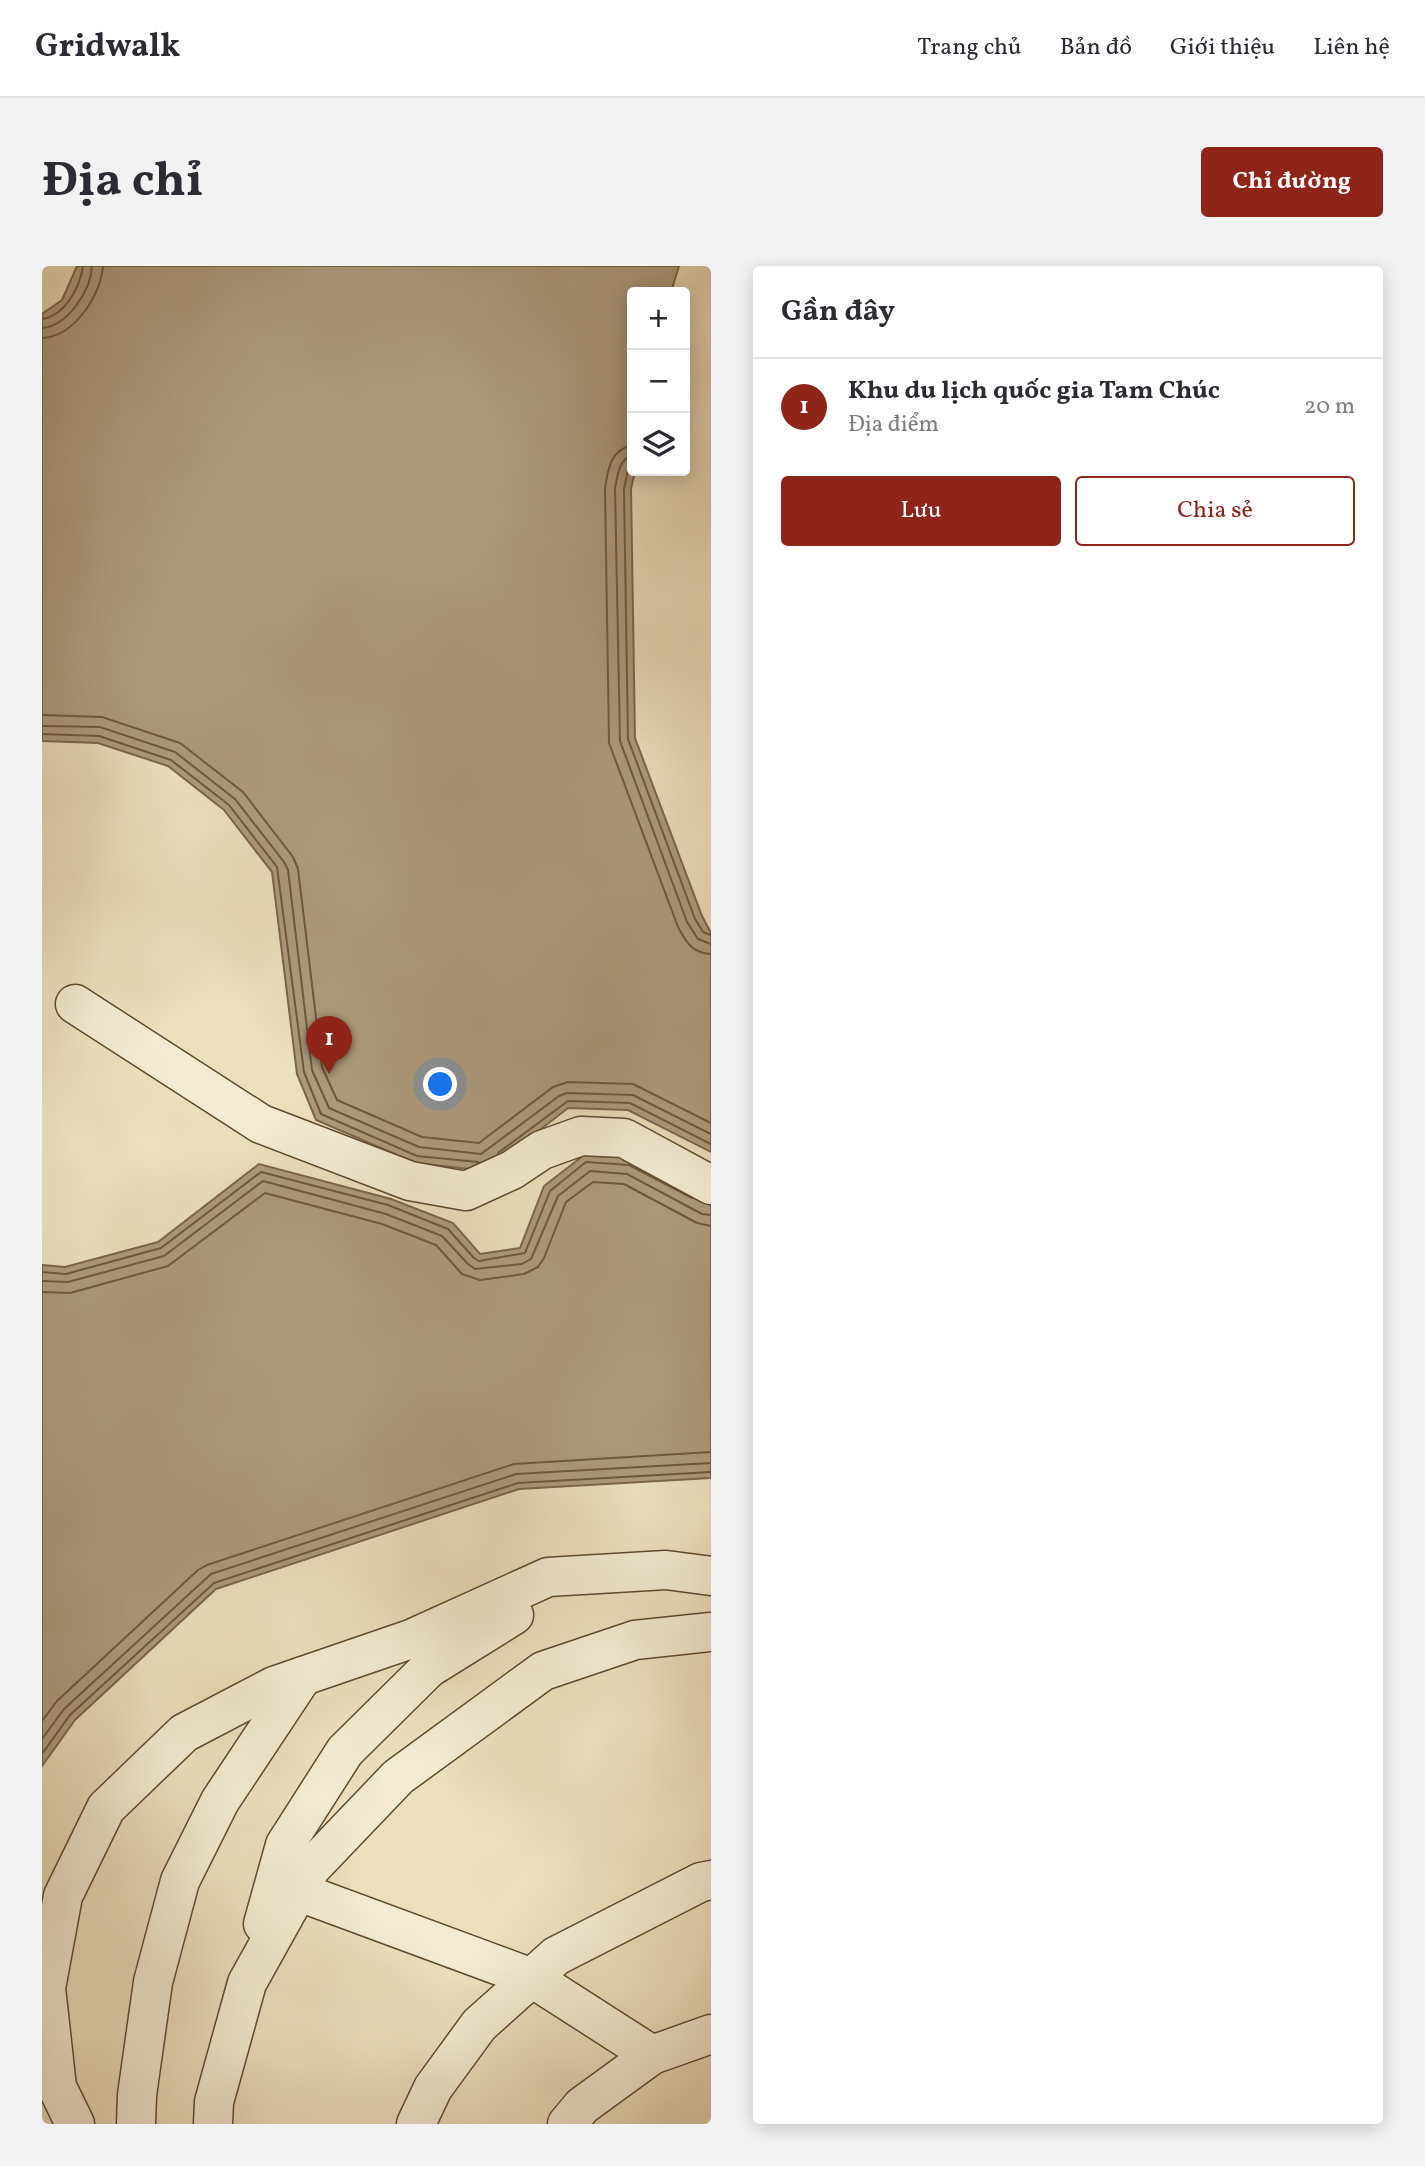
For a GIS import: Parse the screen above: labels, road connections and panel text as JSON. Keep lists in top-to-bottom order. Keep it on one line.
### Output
{"page":{"header":"Gridwalk","nav":["Trang chủ","Bản đồ","Giới thiệu","Liên hệ"],"buttons":["Chỉ đường",["Lưu","Chia sẻ"]],"title":"Địa chỉ","heading":"Gần đây","map_buttons":["+","−"],"list":[{"mark":"1","name":"Khu du lịch quốc gia Tam Chúc","note":"Địa điểm","value":"20 m"}],"pins":"1"}}
